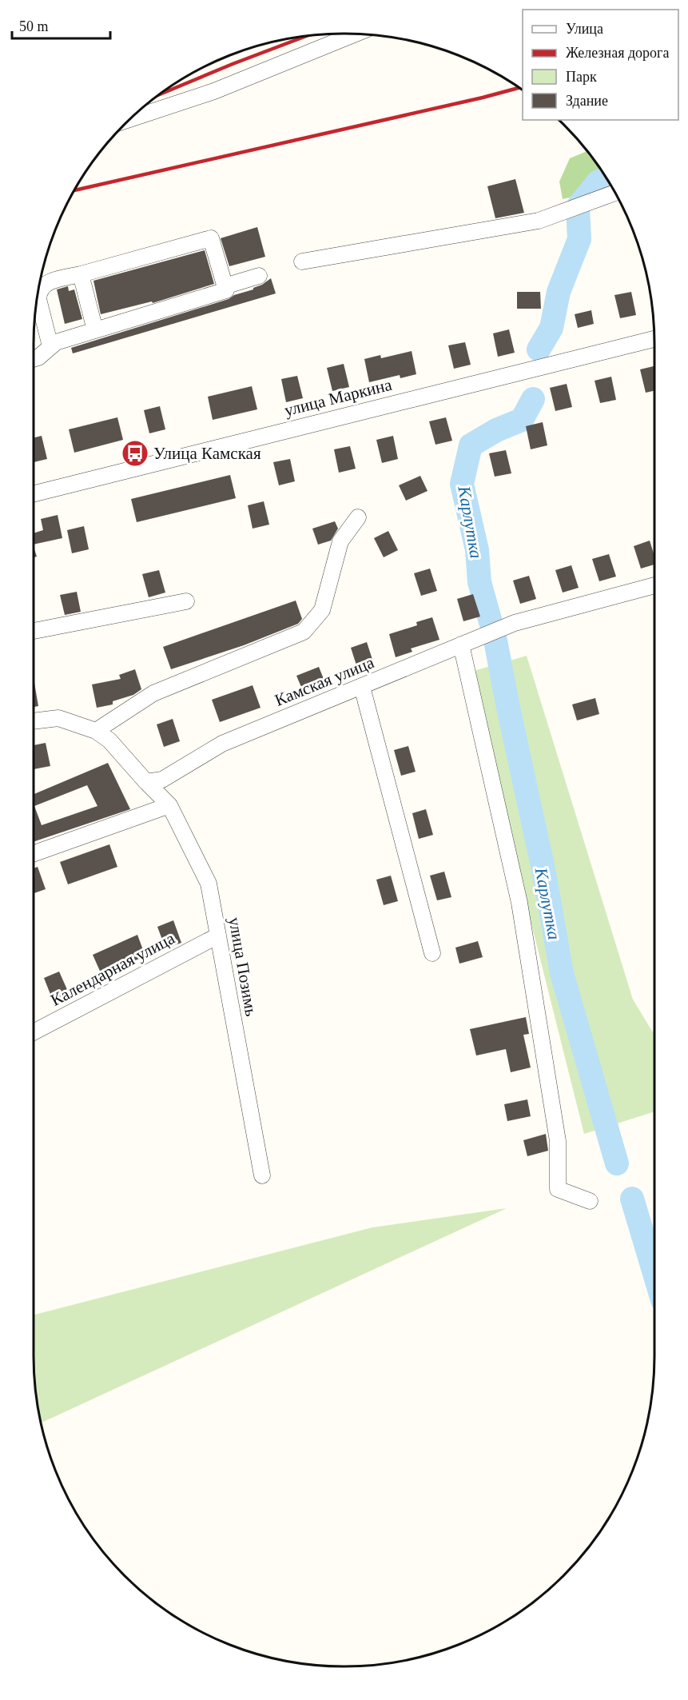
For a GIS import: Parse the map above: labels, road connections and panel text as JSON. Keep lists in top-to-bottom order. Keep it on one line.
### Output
{"streets":{"street":["улица Маркина","Камская улица","улица Позимь","Календарная улица"]},"crossings":[["Камская улица","улица Позимь"],["улица Позимь","Календарная улица"]],"water":["Карлутка"],"places":{"bus stop":["Улица Камская"]},"legend":["Улица","Железная дорога","Парк","Здание"],"scale_bar":"50 m"}
